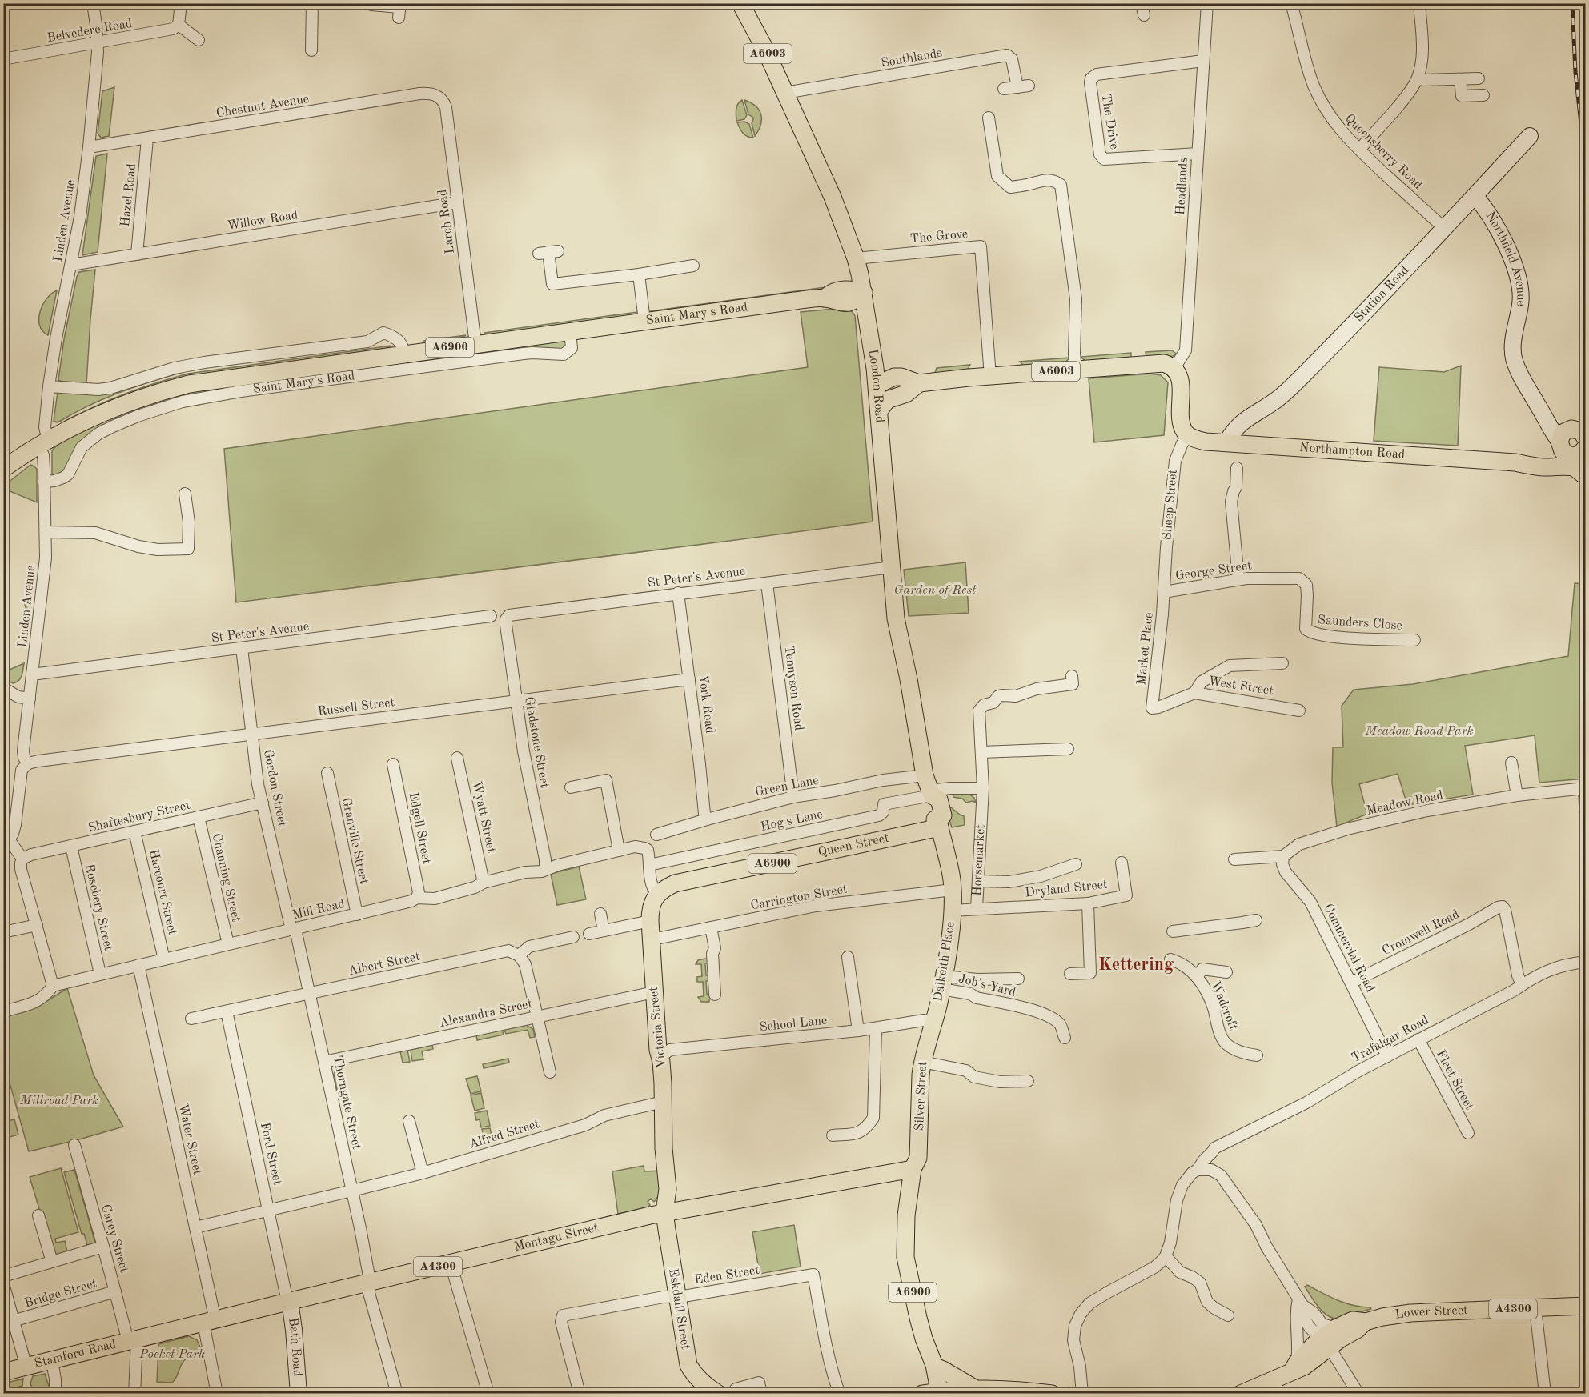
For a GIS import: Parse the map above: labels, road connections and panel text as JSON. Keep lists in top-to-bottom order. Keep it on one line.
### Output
{"streets":{"main road":["A6003","Northfield Avenue","Station Road","Saint Mary's Road","A6900","London Road","Northampton Road","Queen Street","Horsemarket","Dalkeith Place","Victoria Street","Silver Street","Montagu Street","A4300","Eskdaill Street","Lower Street","Bath Road","Stamford Road"],"street":["Belvedere Road","Southlands","Chestnut Avenue","The Drive","Queensberry Road","Headlands","Hazel Road","Linden Avenue","Willow Road","Larch Road","The Grove","Sheep Street","George Street","St Peter's Avenue","Saunders Close","Market Place","West Street","Tennyson Road","York Road","Russell Street","Gladstone Street","Green Lane","Gordon Street","Meadow Road","Shaftesbury Street","Wyatt Street","Hog's Lane","Edgell Street","Granville Street","Channing Street","Dryland Street","Harcourt Street","Carrington Street","Rosebery Street","Mill Road","Cromwell Road","Commercial Road","Albert Street","Job's Yard","Wadcroft","Alexandra Street","School Lane","Trafalgar Road","Fleet Street","Thorngate Street","Alfred Street","Water Street","Ford Street","Carey Street","Eden Street","Bridge Street"]},"crossings":[["Belvedere Road","Linden Avenue"],["A6003","Headlands"],["A6003","The Grove"],["A6003","London Road"],["Southlands","London Road"],["Chestnut Avenue","Hazel Road"],["Chestnut Avenue","Linden Avenue"],["Chestnut Avenue","Larch Road"],["The Drive","Headlands"],["Queensberry Road","Station Road"],["Hazel Road","Willow Road"],["Linden Avenue","Willow Road"],["Linden Avenue","Saint Mary's Road"],["Linden Avenue","St Peter's Avenue"],["Linden Avenue","Russell Street"],["Linden Avenue","Shaftesbury Street"],["Willow Road","Larch Road"],["Larch Road","Saint Mary's Road"],["The Grove","London Road"],["Northfield Avenue","Station Road"],["Northfield Avenue","Northampton Road"],["Station Road","Northampton Road"],["Saint Mary's Road","London Road"],["A6900","Silver Street"],["A6900","Montagu Street"],["London Road","St Peter's Avenue"],["London Road","Green Lane"],["London Road","Hog's Lane"],["London Road","Horsemarket"],["Northampton Road","Sheep Street"],["Sheep Street","George Street"],["Sheep Street","Market Place"],["George Street","Saunders Close"],["George Street","Market Place"],["St Peter's Avenue","Tennyson Road"],["St Peter's Avenue","York Road"],["St Peter's Avenue","Gladstone Street"],["St Peter's Avenue","Gordon Street"],["Market Place","West Street"],["Tennyson Road","Green Lane"],["York Road","Russell Street"],["York Road","Green Lane"],["Russell Street","Gladstone Street"],["Russell Street","Gordon Street"],["Gladstone Street","Mill Road"],["Green Lane","Hog's Lane"],["Green Lane","Horsemarket"],["Gordon Street","Shaftesbury Street"],["Gordon Street","Mill Road"],["Gordon Street","Thorngate Street"],["Meadow Road","Commercial Road"],["Shaftesbury Street","Channing Street"],["Shaftesbury Street","Harcourt Street"],["Shaftesbury Street","Rosebery Street"],["Wyatt Street","Mill Road"],["Hog's Lane","Horsemarket"],["Hog's Lane","Mill Road"],["Edgell Street","Mill Road"],["Granville Street","Mill Road"],["Queen Street","Horsemarket"],["Queen Street","Victoria Street"],["Horsemarket","Dryland Street"],["Horsemarket","Carrington Street"],["Horsemarket","Dalkeith Place"],["Channing Street","Mill Road"],["Harcourt Street","Mill Road"],["Carrington Street","Dalkeith Place"],["Carrington Street","Victoria Street"],["Rosebery Street","Mill Road"],["Mill Road","Thorngate Street"],["Mill Road","Water Street"],["Cromwell Road","Commercial Road"],["Cromwell Road","Trafalgar Road"],["Commercial Road","Trafalgar Road"],["Dalkeith Place","Job's Yard"],["Dalkeith Place","School Lane"],["Dalkeith Place","Silver Street"],["Albert Street","Thorngate Street"],["Albert Street","Ford Street"],["Alexandra Street","Victoria Street"],["Alexandra Street","Thorngate Street"],["School Lane","Victoria Street"],["School Lane","Silver Street"],["Victoria Street","Alfred Street"],["Victoria Street","Montagu Street"],["Victoria Street","Eskdaill Street"],["Trafalgar Road","Fleet Street"],["Silver Street","Montagu Street"],["Thorngate Street","Alfred Street"],["Thorngate Street","Montagu Street"],["Alfred Street","Water Street"],["Alfred Street","Ford Street"],["Water Street","Montagu Street"],["Water Street","Stamford Road"],["Ford Street","Montagu Street"],["Ford Street","Bath Road"],["Montagu Street","Eskdaill Street"],["Montagu Street","Bath Road"],["Montagu Street","Stamford Road"],["Carey Street","Bridge Street"],["Carey Street","Stamford Road"],["A4300","Lower Street"],["Eden Street","Eskdaill Street"]],"districts":["Kettering"],"parks":["Garden of Rest","Meadow Road Park","Millroad Park","Pocket Park"]}
